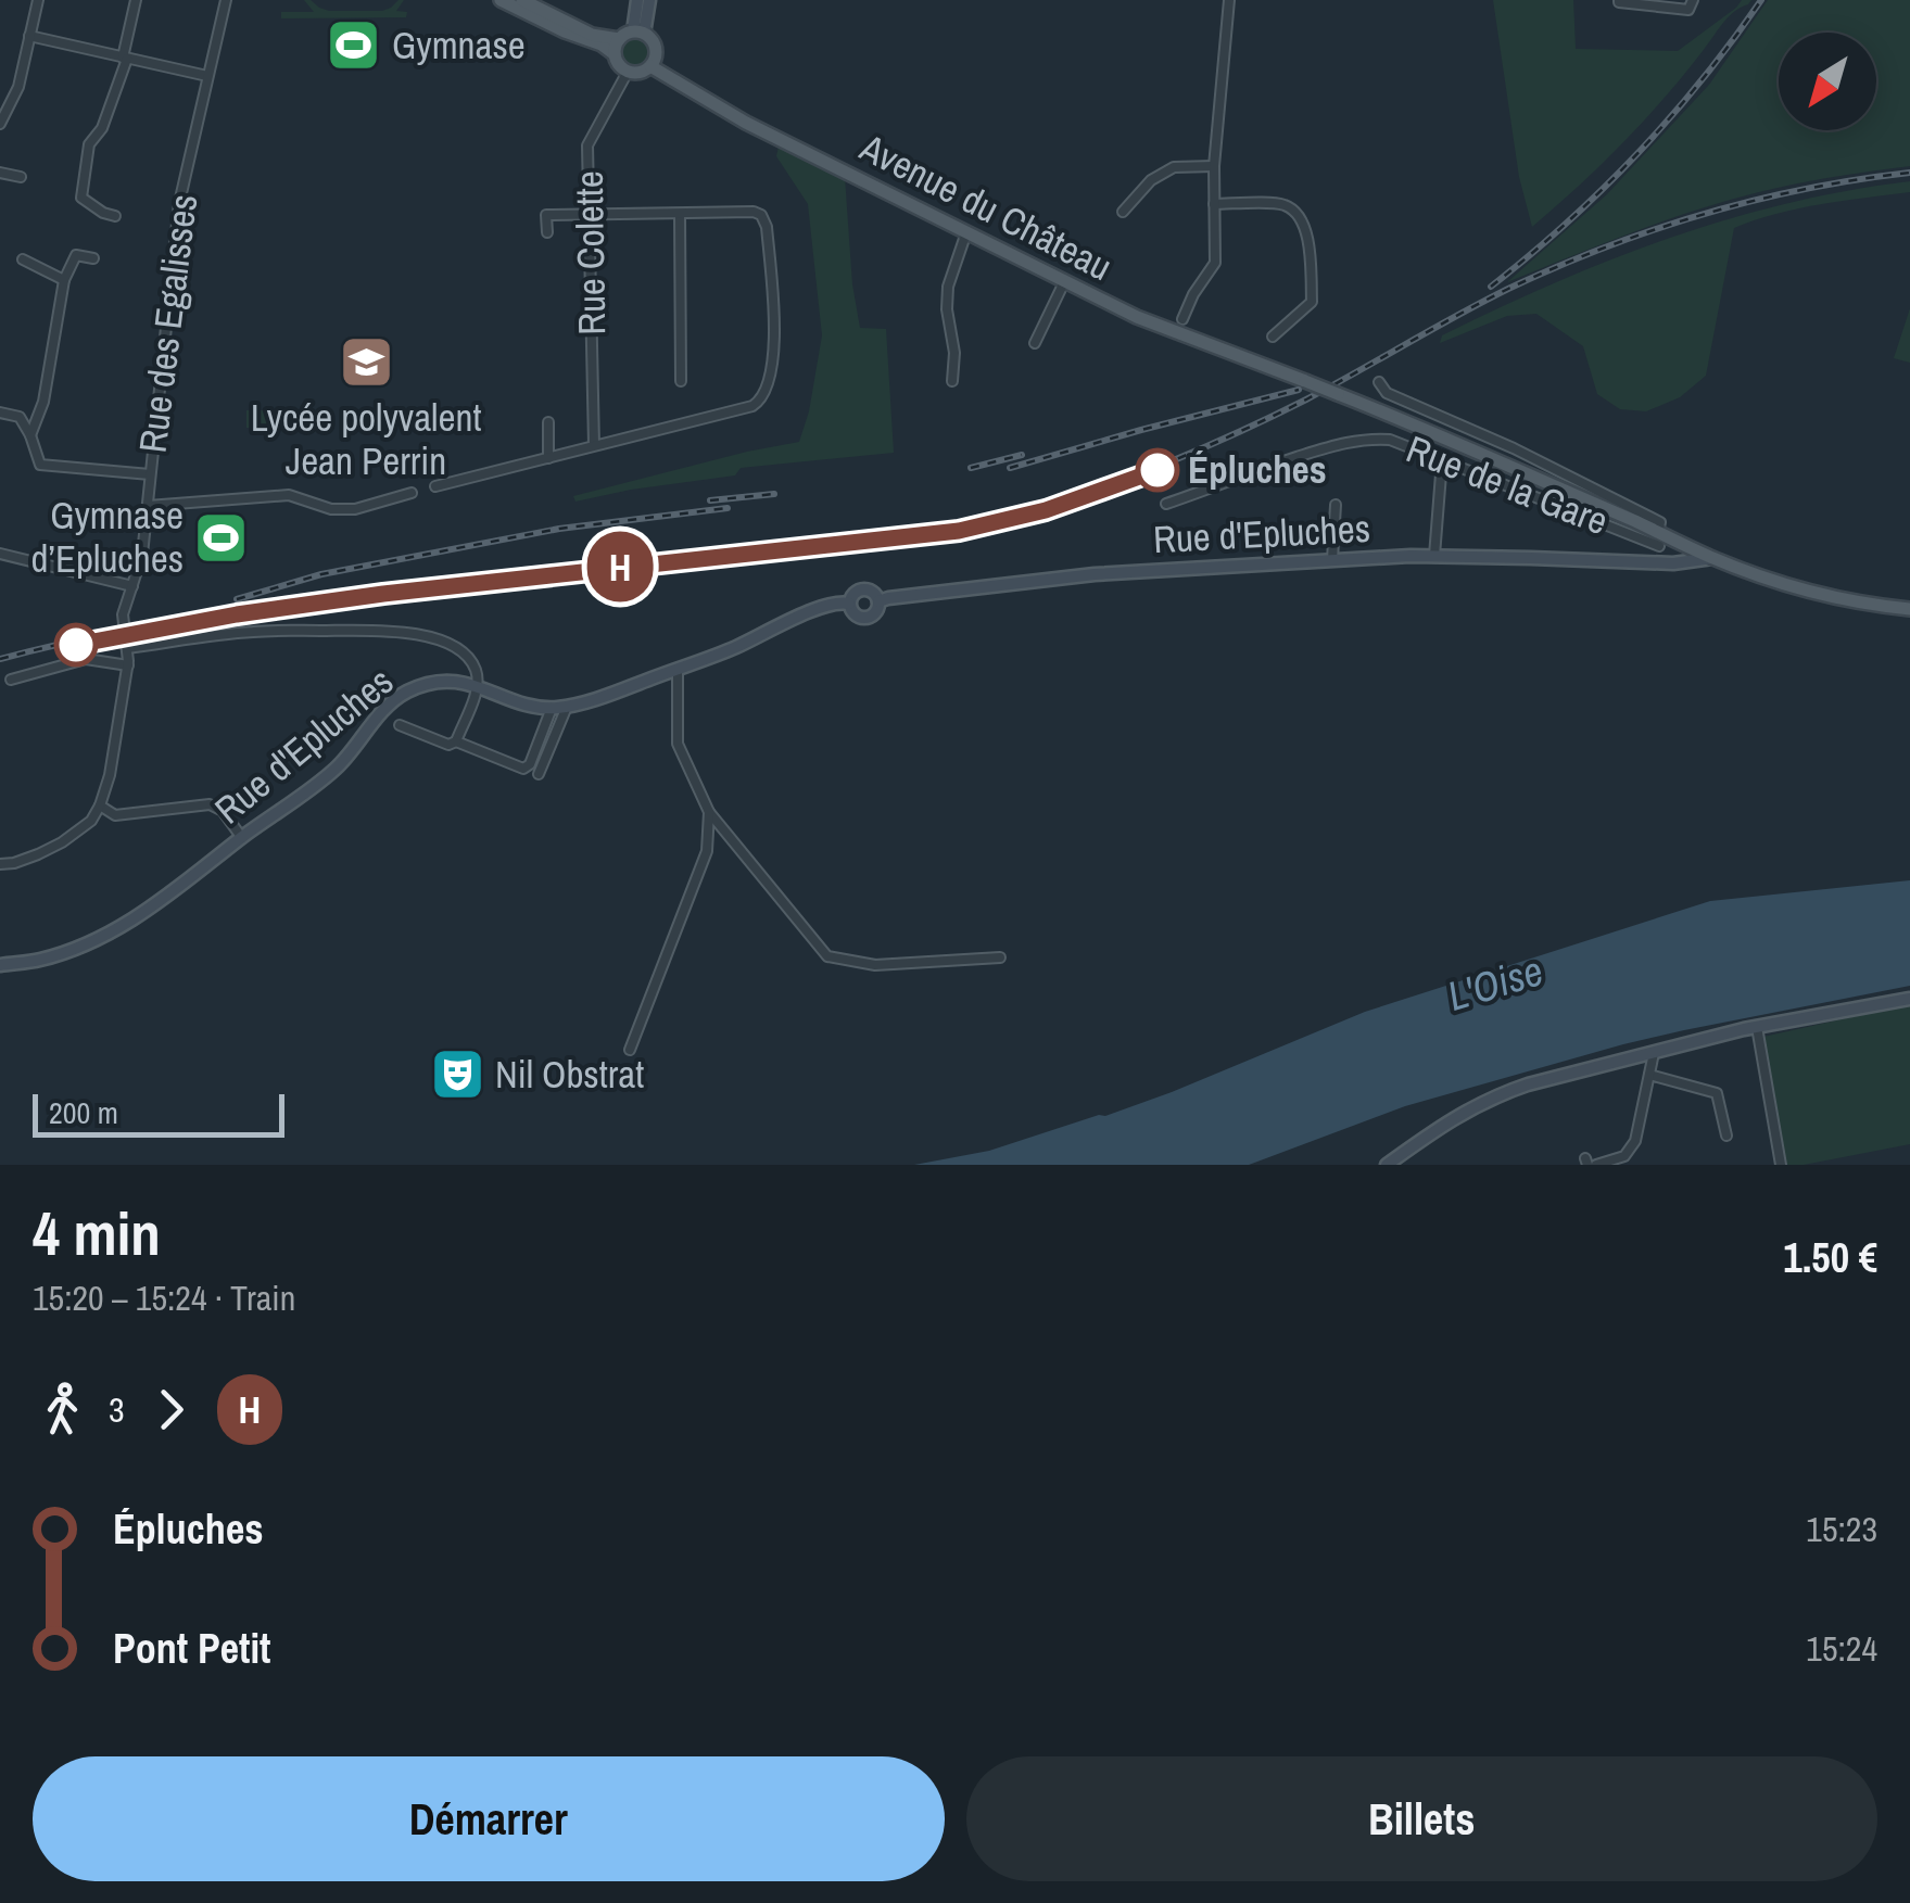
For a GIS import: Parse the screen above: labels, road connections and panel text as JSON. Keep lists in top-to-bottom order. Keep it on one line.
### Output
{"streets":{"main road":["Avenue du Château"],"street":["Rue Colette","Rue des Egalisses","Rue de la Gare","Rue d'Epluches"]},"crossings":[["Avenue du Château","Rue Colette"],["Avenue du Château","Rue de la Gare"]],"water":["L'Oise"],"places":{"sports":["Gymnase","Gymnase d’Epluches"],"school or university":["Lycée polyvalent Jean Perrin"],"other":["Épluches"],"theatre":["Nil Obstrat"]},"scale_bar":"200 m","north":"bottom left","page":{"on_map":"H","scale":"200 m","heading":["4 min","15:20 – 15:24 · Train","1.50 €"],"legs":["3","H"],"list":[{"name":"Épluches","value":"15:23"},{"name":"Pont Petit","value":"15:24"}],"buttons":["Démarrer","Billets"]}}
